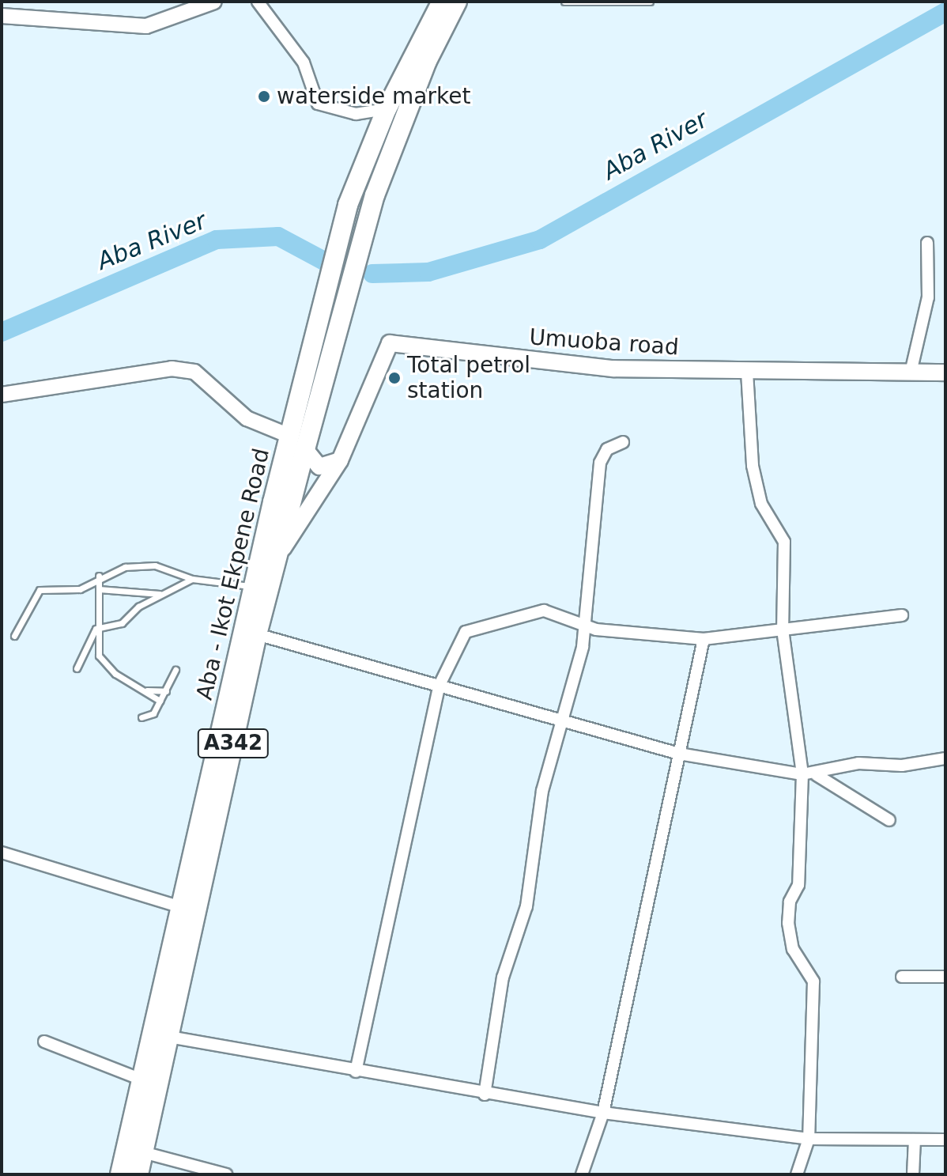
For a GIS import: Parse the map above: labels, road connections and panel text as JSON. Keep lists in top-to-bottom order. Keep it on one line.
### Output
{"streets":{"highway":["Aba - Ikot Ekpene Road","A342"],"main road":["Umuoba road"]},"crossings":[["Umuoba road","Aba - Ikot Ekpene Road"]],"water":["Aba River"],"places":["waterside market","Total petrol station"]}
